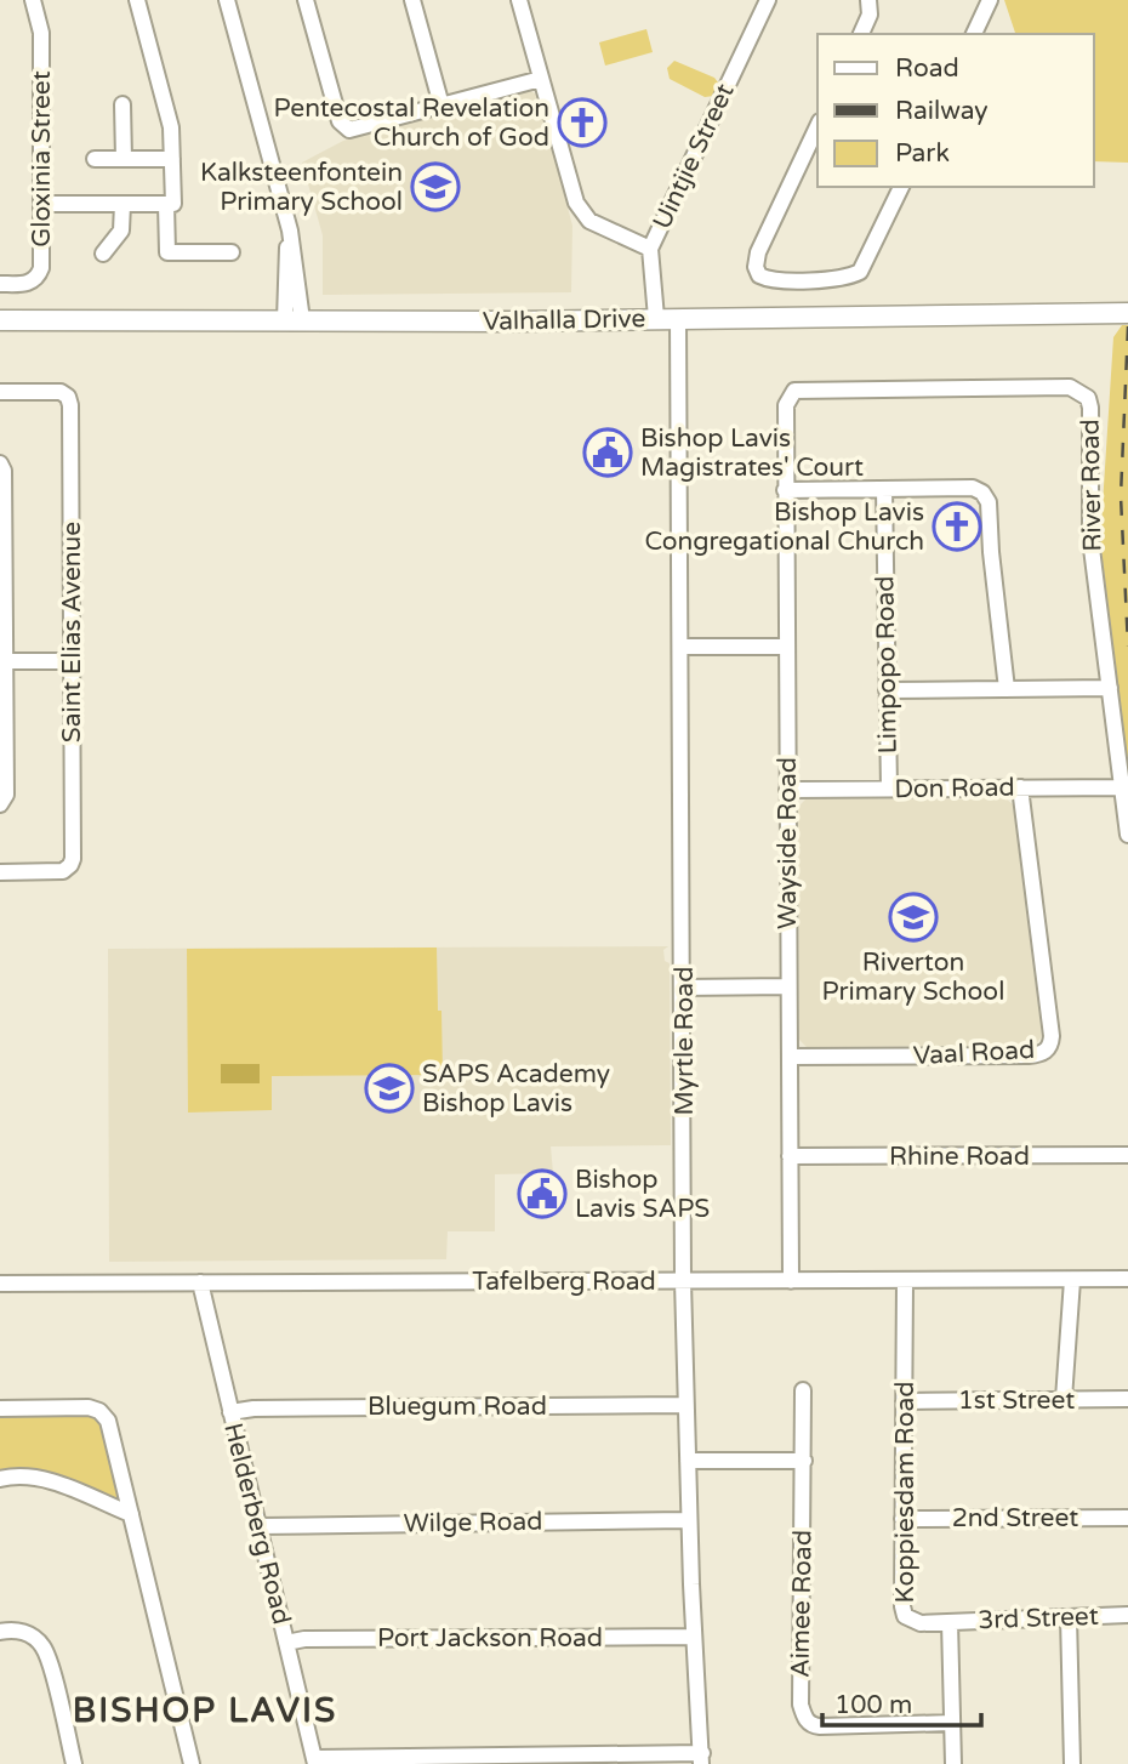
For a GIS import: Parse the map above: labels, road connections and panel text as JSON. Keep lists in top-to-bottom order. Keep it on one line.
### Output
{"streets":{"main road":["Valhalla Drive"],"street":["Uintjie Street","Gloxinia Street","River Road","Saint Elias Avenue","Limpopo Road","Don Road","Wayside Road","Myrtle Road","Vaal Road","Rhine Road","Tafelberg Road","1st Street","Bluegum Road","Koppiesdam Road","2nd Street","Wilge Road","Helderberg Road","Aimee Road","3rd Street","Port Jackson Road"]},"crossings":[["Uintjie Street","Valhalla Drive"],["Valhalla Drive","Myrtle Road"],["River Road","Don Road"],["River Road","Wayside Road"],["Limpopo Road","Don Road"],["Don Road","Wayside Road"],["Don Road","Vaal Road"],["Wayside Road","Vaal Road"],["Wayside Road","Rhine Road"],["Wayside Road","Tafelberg Road"],["Myrtle Road","Tafelberg Road"],["Myrtle Road","Bluegum Road"],["Myrtle Road","Wilge Road"],["Myrtle Road","Port Jackson Road"],["Tafelberg Road","Koppiesdam Road"],["Tafelberg Road","Helderberg Road"],["1st Street","Koppiesdam Road"],["Bluegum Road","Helderberg Road"],["Koppiesdam Road","2nd Street"],["Koppiesdam Road","Aimee Road"],["Koppiesdam Road","3rd Street"],["Wilge Road","Helderberg Road"],["Helderberg Road","Port Jackson Road"]],"districts":["BISHOP LAVIS"],"places":{"church":["Pentecostal Revelation Church of God","Bishop Lavis Congregational Church"],"school or university":["Kalksteenfontein Primary School","Riverton Primary School","SAPS Academy Bishop Lavis"],"public building":["Bishop Lavis Magistrates' Court","Bishop Lavis SAPS"]},"legend":["Road","Railway","Park"],"scale_bar":"100 m"}
